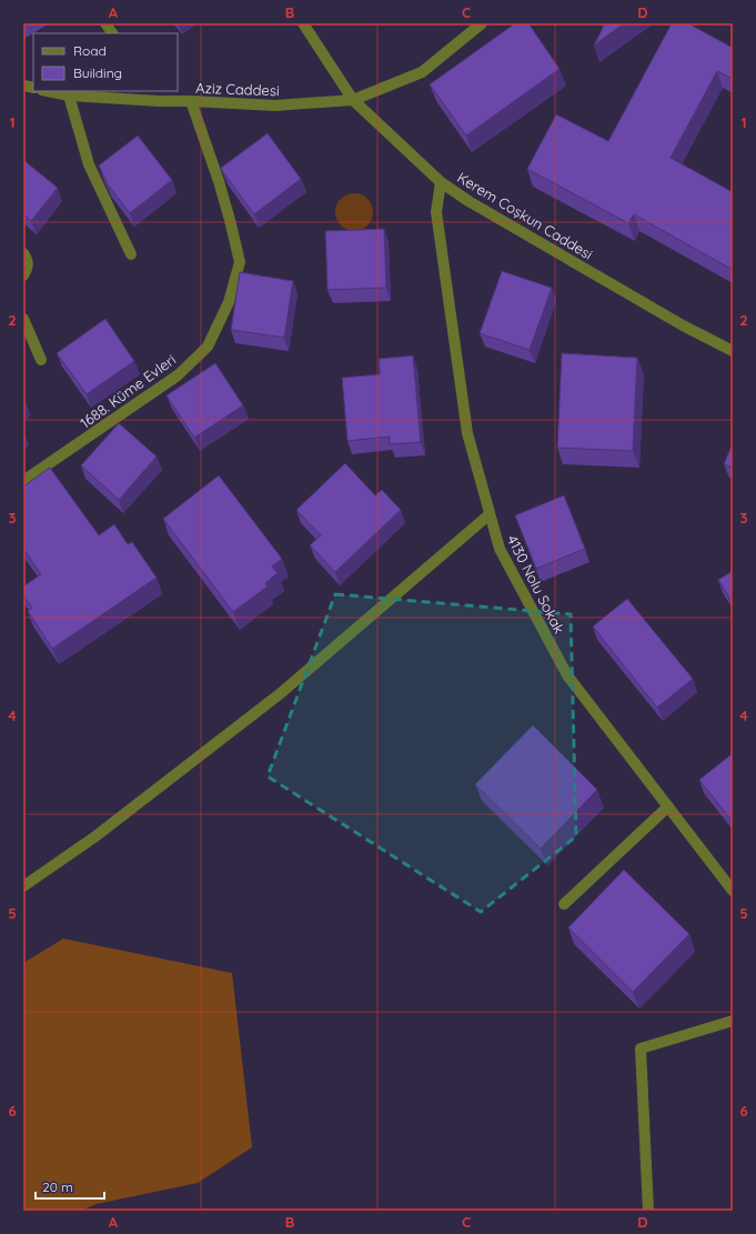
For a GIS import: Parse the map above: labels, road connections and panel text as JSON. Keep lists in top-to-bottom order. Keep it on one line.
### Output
{"streets":{"street":["Aziz Caddesi","Kerem Coşkun Caddesi","1688. Küme Evleri","4130 Nolu Sokak"]},"crossings":[["Aziz Caddesi","Kerem Coşkun Caddesi"],["Aziz Caddesi","1688. Küme Evleri"],["Kerem Coşkun Caddesi","4130 Nolu Sokak"]],"legend":["Road","Building"],"scale_bar":"20 m","grid":{"columns":["A","B","C","D"],"rows":["1","2","3","4","5","6"]}}
